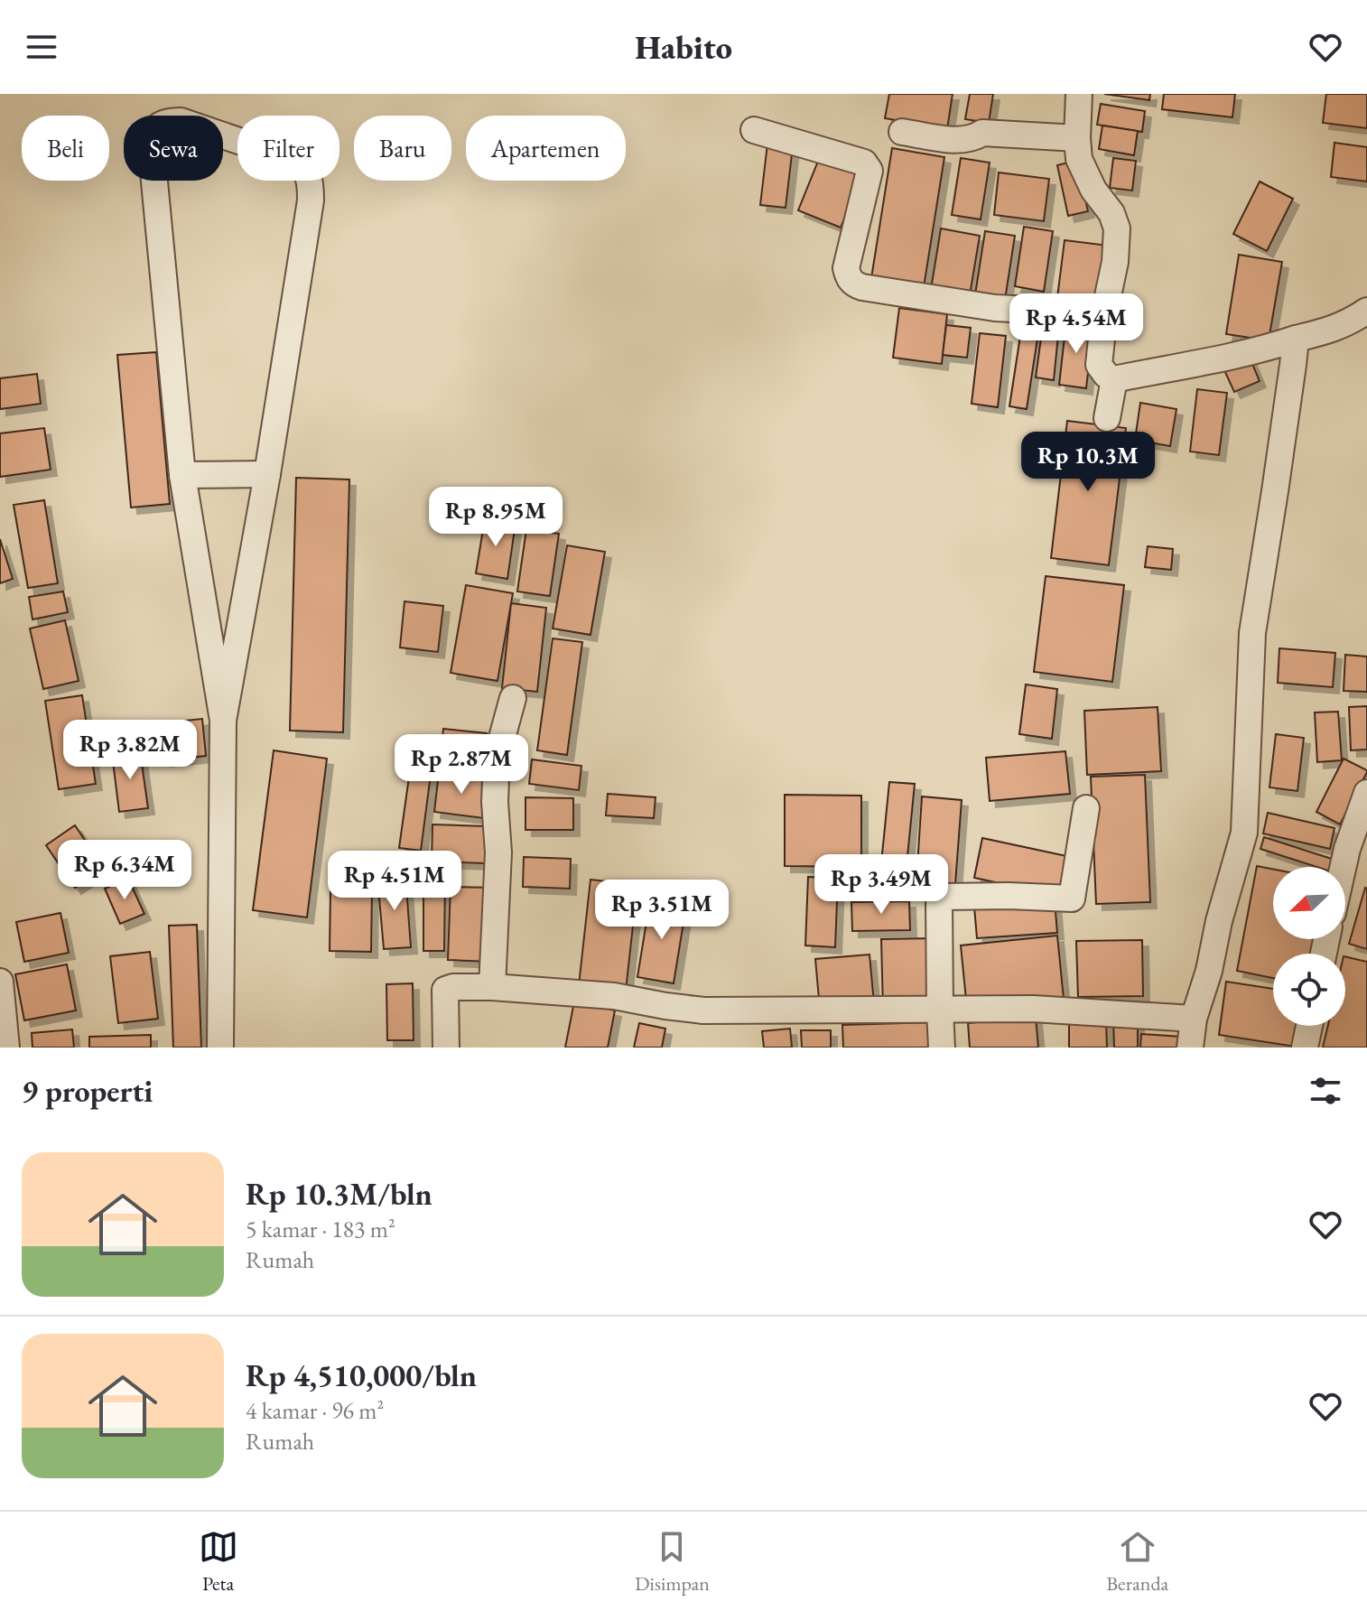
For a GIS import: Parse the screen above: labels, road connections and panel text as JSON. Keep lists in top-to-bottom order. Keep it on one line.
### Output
{"north":"bottom left","page":{"header":"Habito","chip":["Beli","Sewa","Filter","Baru","Apartemen"],"price":["Rp 4.54M","Rp 10.3M","Rp 8.95M","Rp 3.82M","Rp 2.87M","Rp 6.34M","Rp 4.51M","Rp 3.49M","Rp 3.51M"],"heading":"9 properti","list":[{"name":"Rp 10.3M/bln","note":"5 kamar · 183 m² · Rumah"},{"name":"Rp 4,510,000/bln","note":"4 kamar · 96 m² · Rumah"}],"tabs":["Peta","Disimpan","Beranda"]}}
